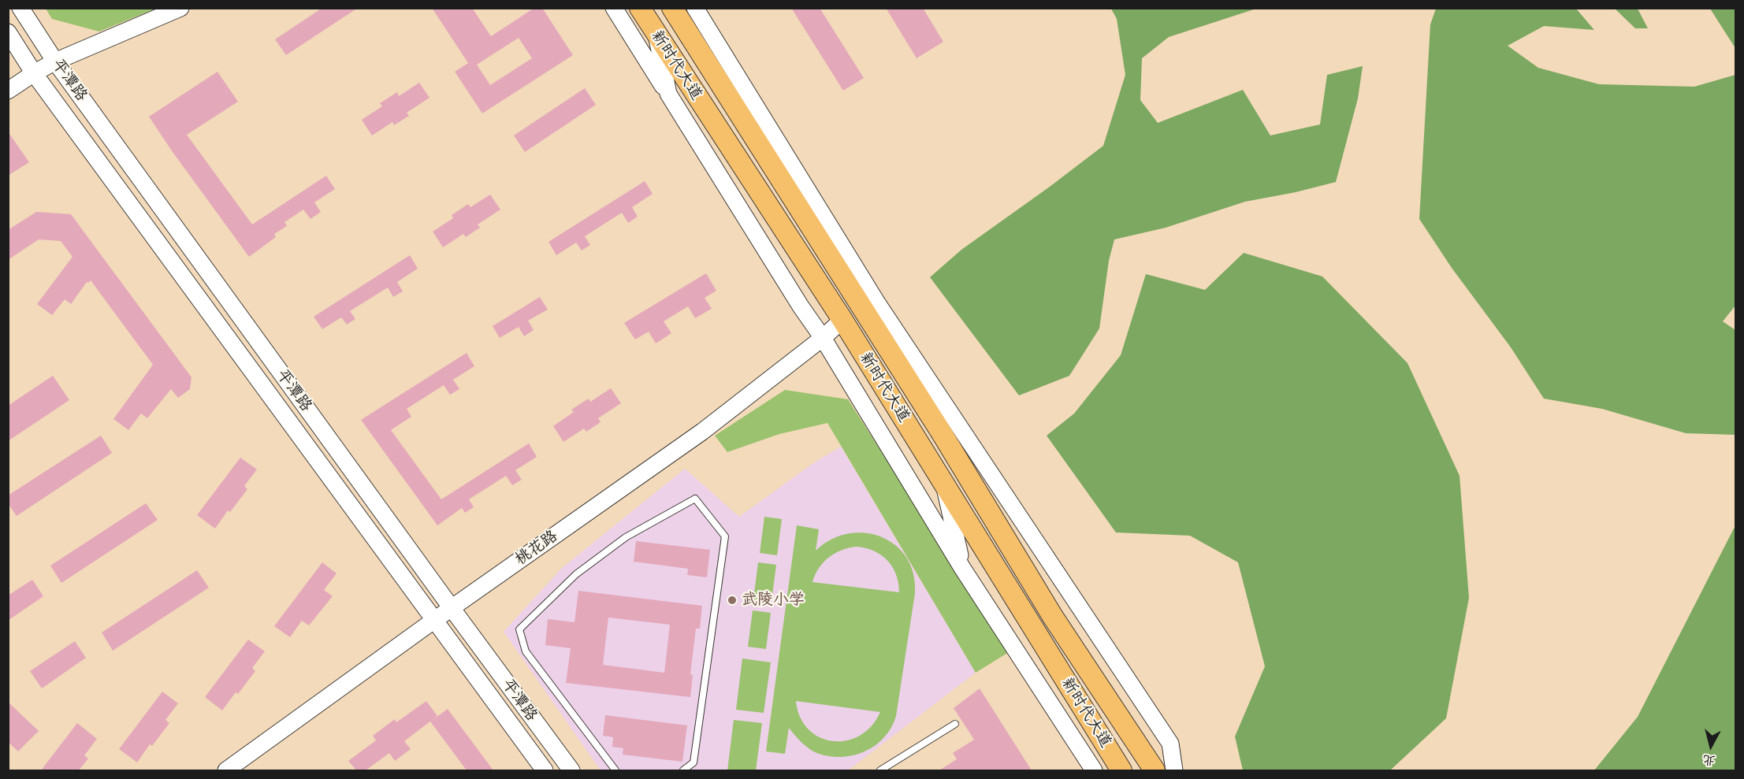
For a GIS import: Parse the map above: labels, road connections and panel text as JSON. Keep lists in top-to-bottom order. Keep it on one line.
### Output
{"streets":{"main road":["新时代大道"],"street":["平潭路","桃花路"]},"crossings":[["新时代大道","桃花路"],["平潭路","桃花路"]],"places":["武陵小学"],"north":"bottom"}
